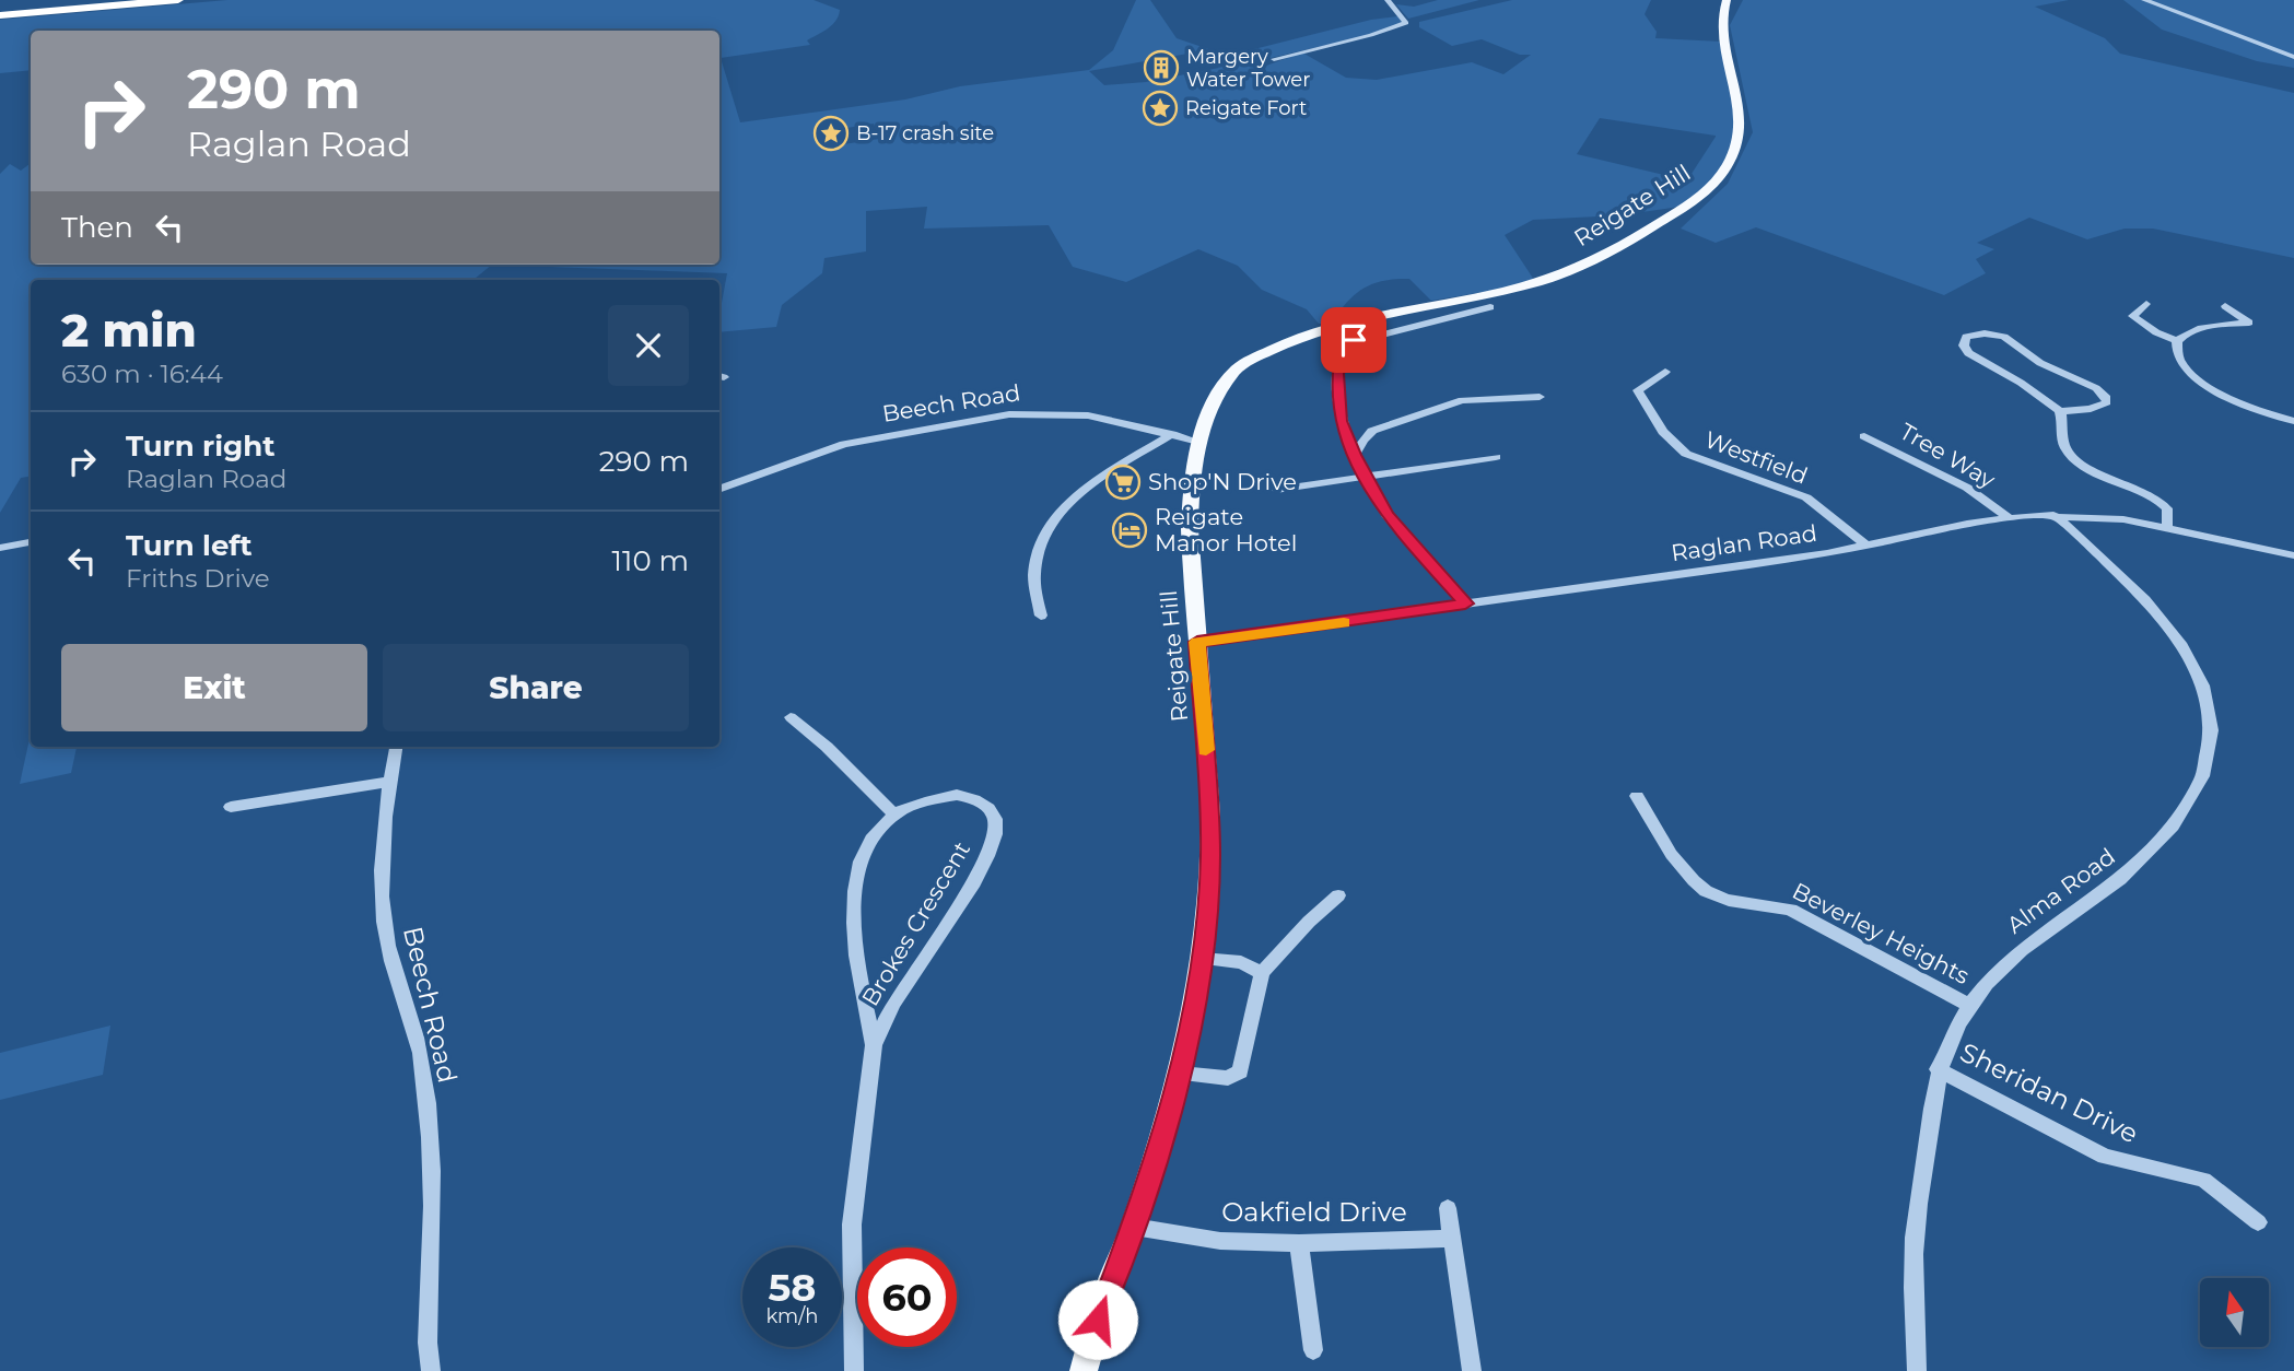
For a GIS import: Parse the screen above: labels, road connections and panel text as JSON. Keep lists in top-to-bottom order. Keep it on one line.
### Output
{"streets":{"main road":["Reigate Hill"],"street":["Beech Road","Tree Way","Westfield","Raglan Road","Alma Road","Brokes Crescent","Beverley Heights","Sheridan Drive","Oakfield Drive"]},"crossings":[["Reigate Hill","Beech Road"],["Reigate Hill","Raglan Road"],["Reigate Hill","Oakfield Drive"],["Tree Way","Raglan Road"],["Westfield","Raglan Road"],["Raglan Road","Alma Road"],["Alma Road","Beverley Heights"],["Alma Road","Sheridan Drive"]],"places":{"building":["Margery Water Tower"],"place":["Reigate Fort","B-17 crash site"],"supermarket":["Shop'N Drive"],"hotel":["Reigate Manor Hotel"]},"north":"top","page":{"turn":["290 m","Raglan Road"],"then":"Then","heading":["2 min","630 m · 16:44"],"list":[{"name":"Turn right","note":"Raglan Road","value":"290 m"},{"name":"Turn left","note":"Friths Drive","value":"110 m"}],"buttons":["Exit","Share"],"speed":"58 km/h","limit":"60"}}
